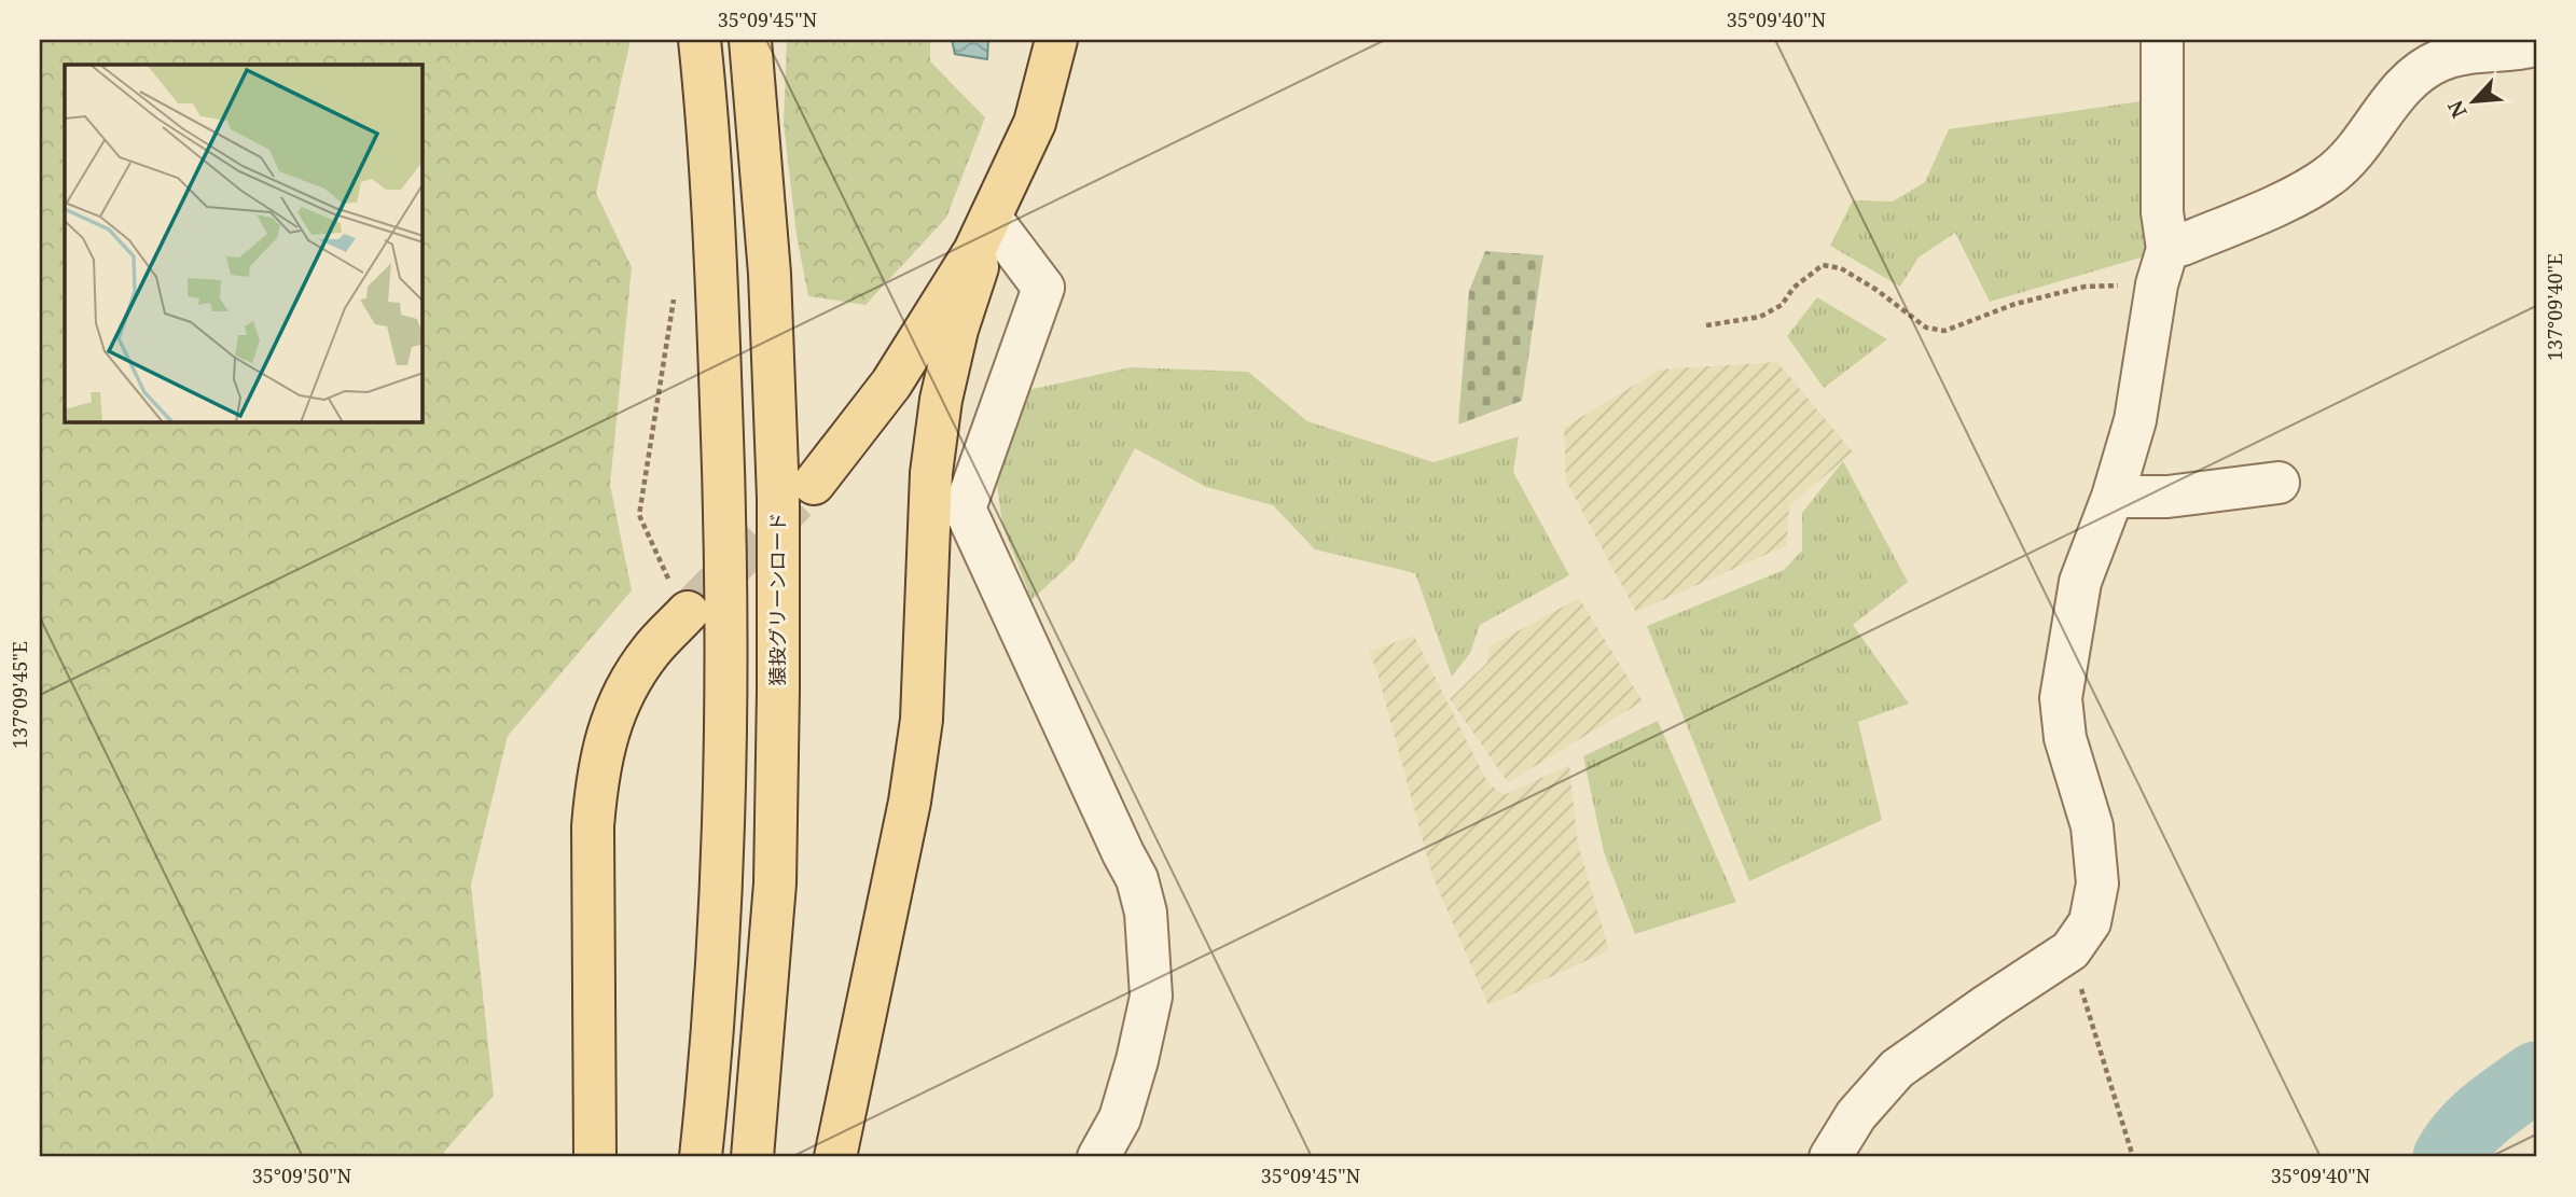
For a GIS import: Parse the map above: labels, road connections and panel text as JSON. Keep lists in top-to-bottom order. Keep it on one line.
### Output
{"streets":{"main road":["猿投グリーンロード"]},"north":"bottom left","coordinates":["35°09'45\"N","35°09'40\"N","137°09'40\"E","137°09'45\"E","35°09'50\"N"]}
